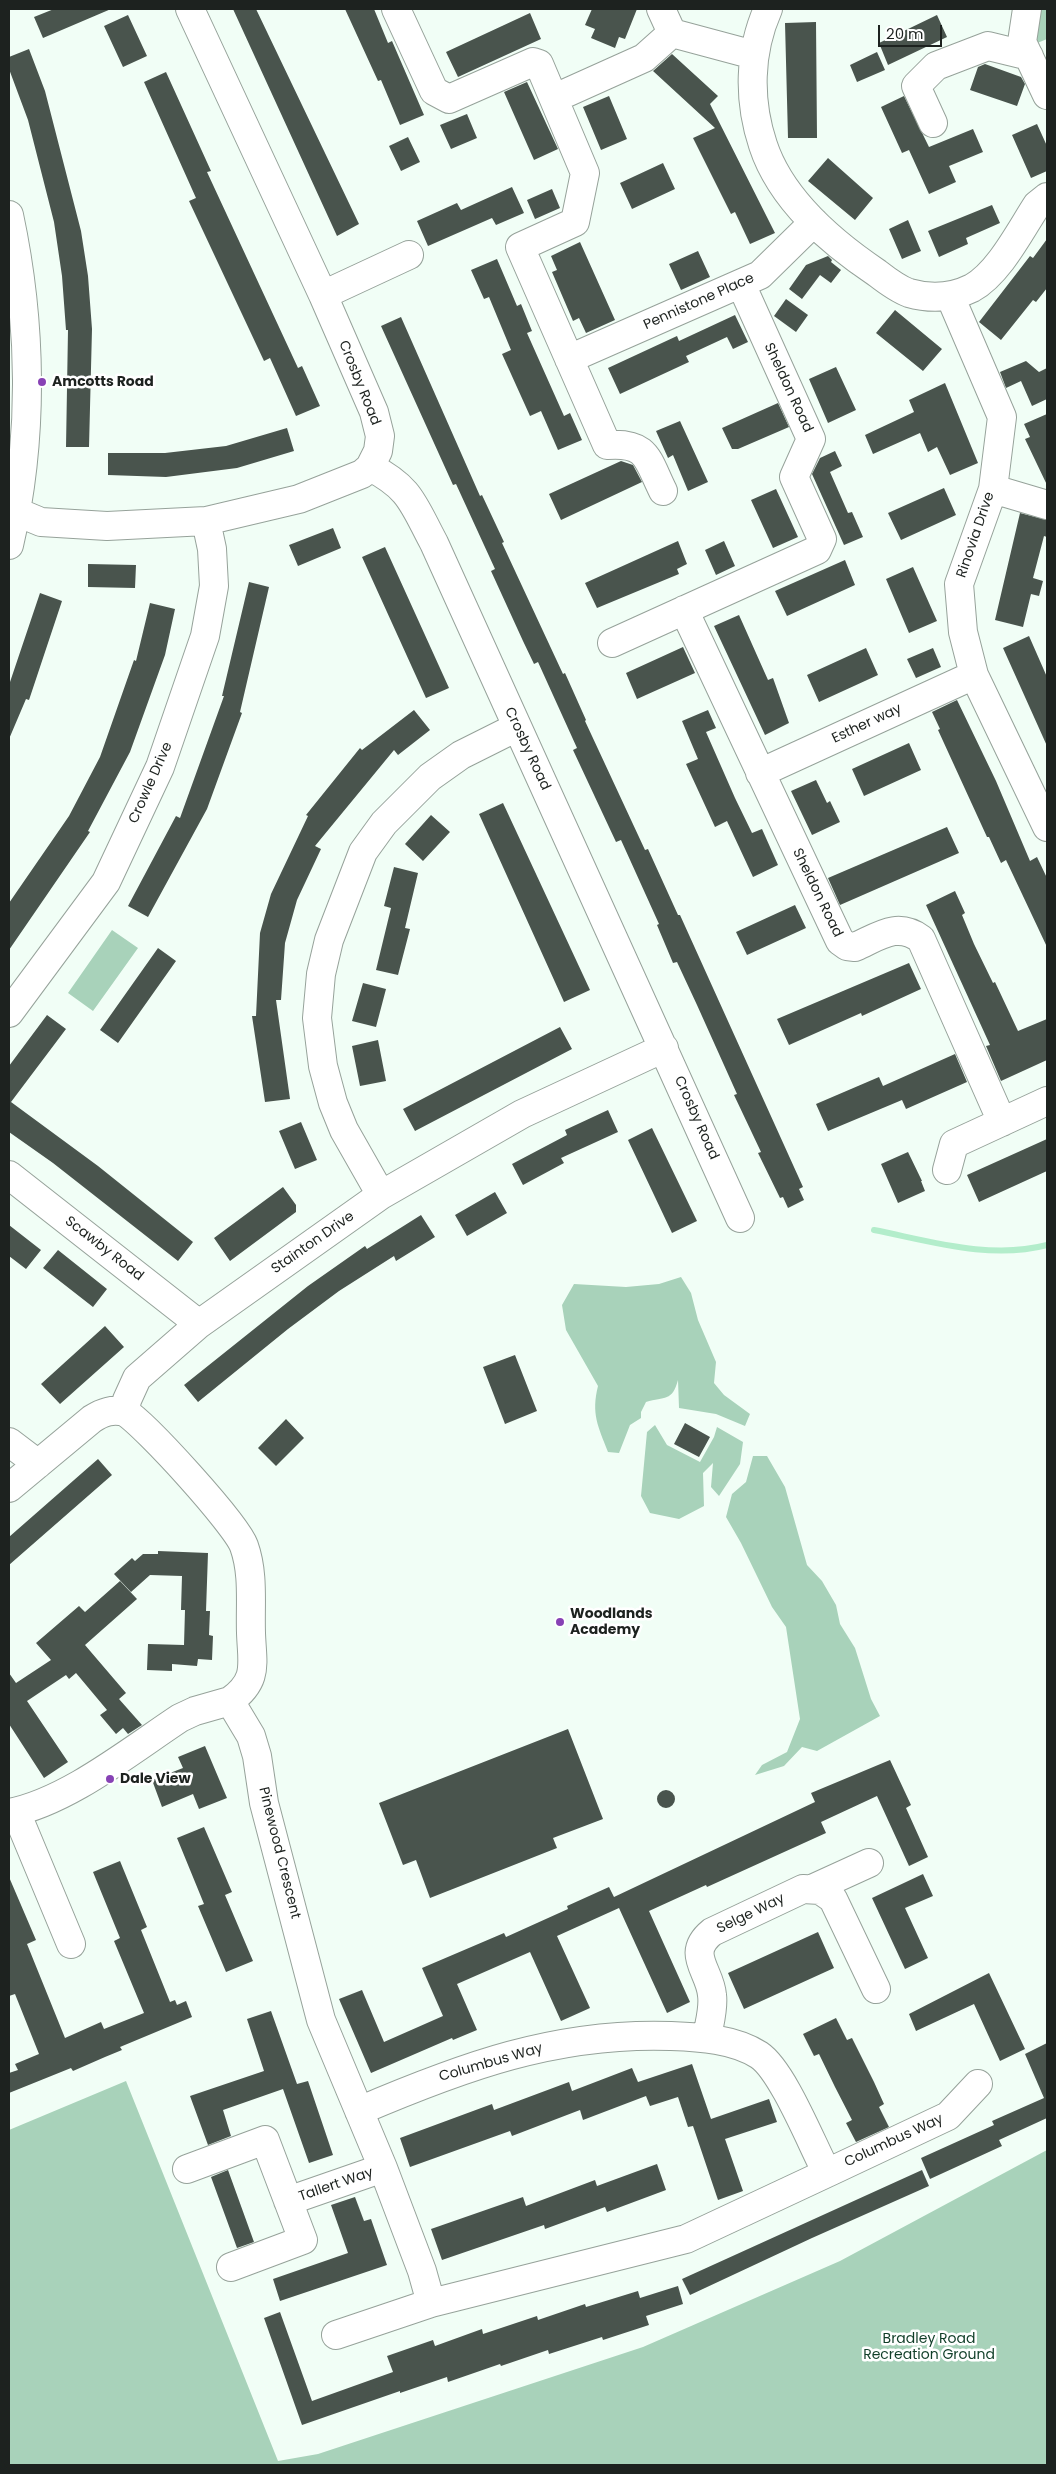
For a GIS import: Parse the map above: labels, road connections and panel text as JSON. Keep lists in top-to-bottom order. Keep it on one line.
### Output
{"streets":{"street":["Pennistone Place","Crosby Road","Sheldon Road","Rinovia Drive","Esther way","Crowle Drive","Stainton Drive","Scawby Road","Pinewood Crescent","Selge Way","Columbus Way","Tallert Way"]},"crossings":[["Pennistone Place","Sheldon Road"],["Crosby Road","Stainton Drive"],["Sheldon Road","Esther way"],["Rinovia Drive","Esther way"],["Stainton Drive","Scawby Road"],["Pinewood Crescent","Columbus Way"],["Pinewood Crescent","Tallert Way"],["Selge Way","Columbus Way"]],"parks":["Bradley Road Recreation Ground"],"places":["Amcotts Road","Woodlands Academy","Dale View"],"scale_bar":"20 m"}
